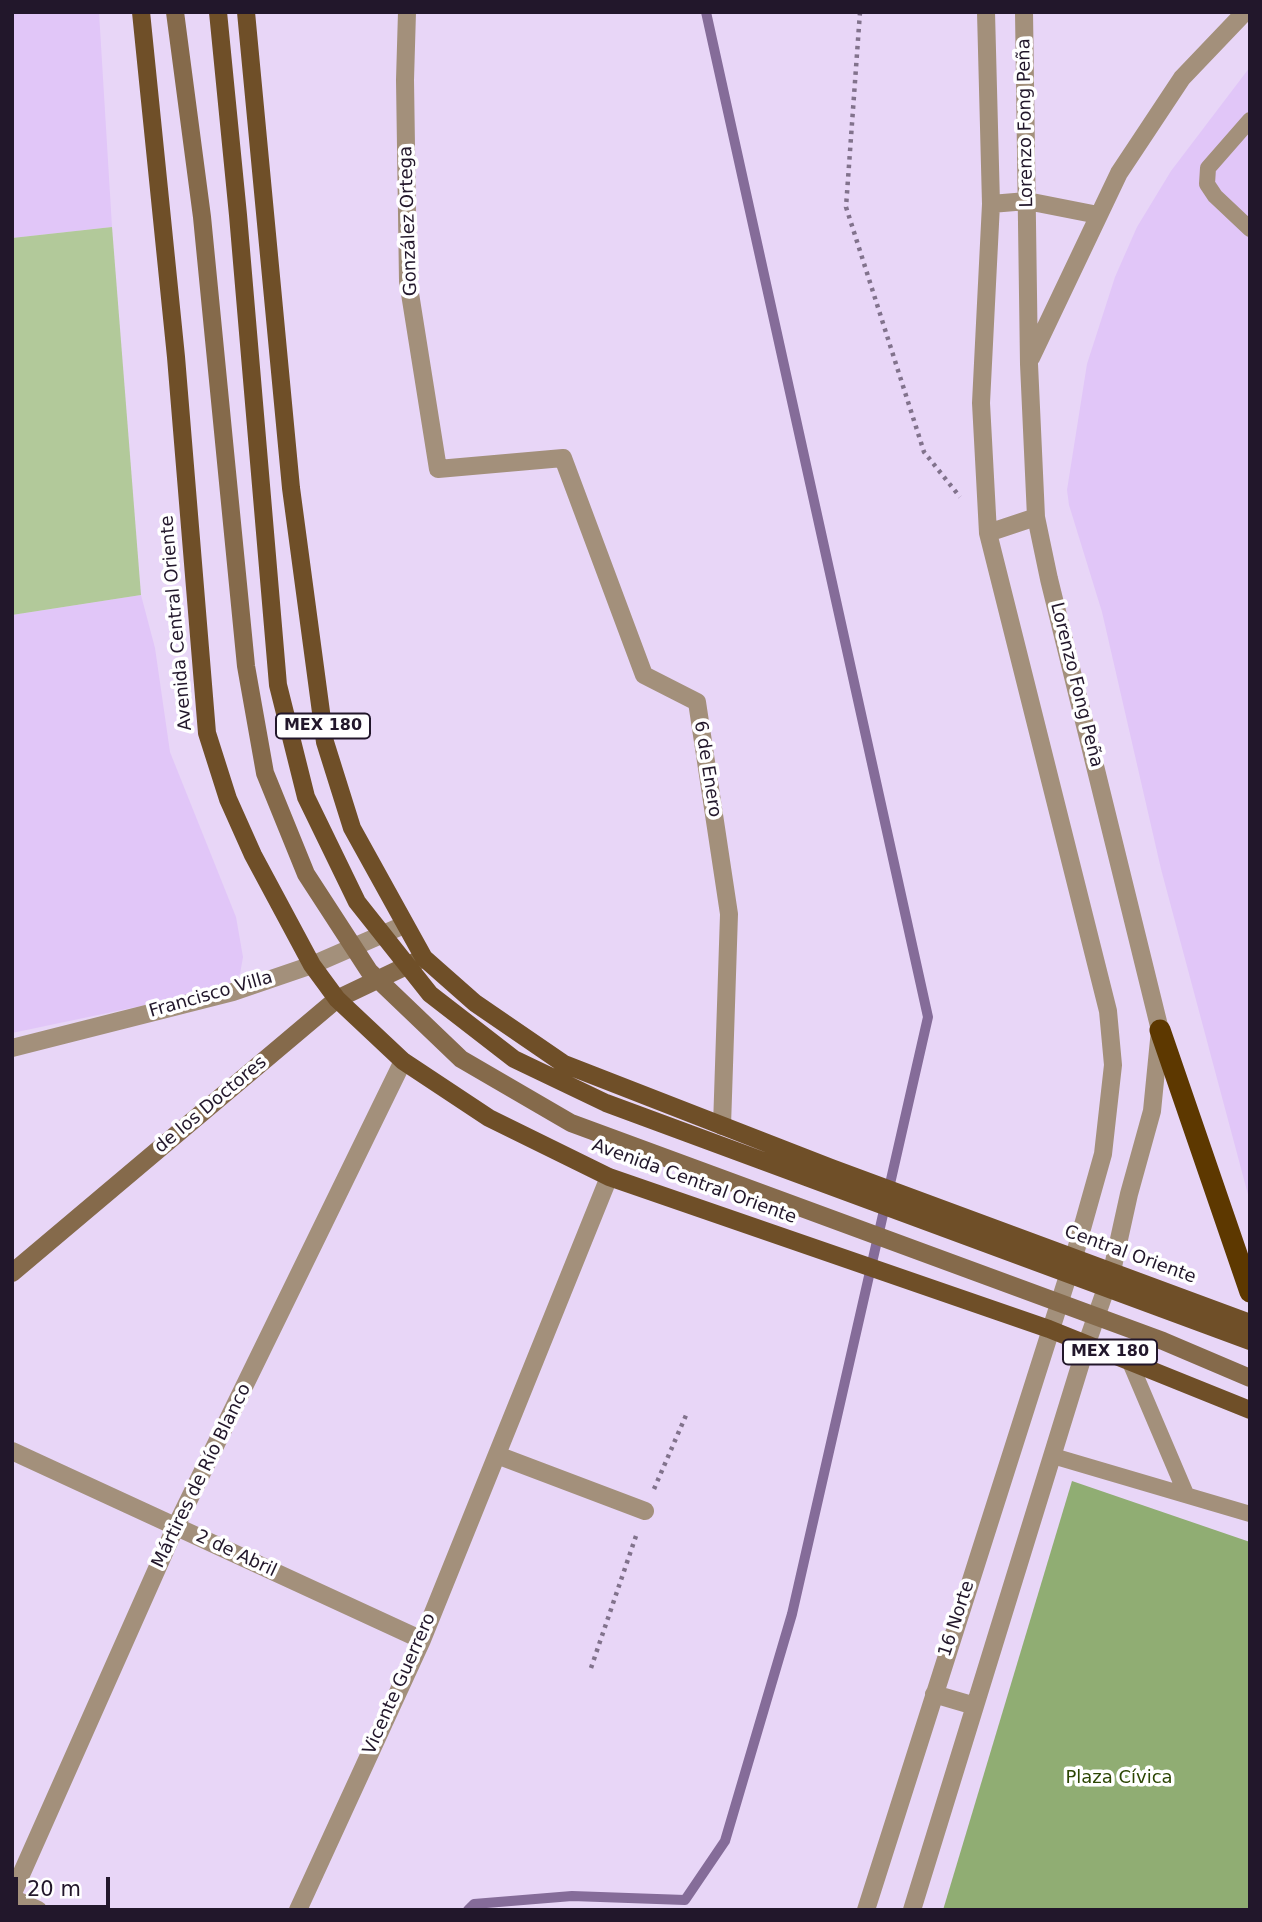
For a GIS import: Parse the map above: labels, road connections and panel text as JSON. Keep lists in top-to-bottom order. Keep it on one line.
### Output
{"streets":{"main road":["Avenida Central Oriente","MEX 180","de los Doctores","Central Oriente"],"street":["Lorenzo Fong Peña","González Ortega","6 de Enero","Francisco Villa","Mártires de Río Blanco","2 de Abril","16 Norte","Vicente Guerrero"]},"crossings":[["Lorenzo Fong Peña","Avenida Central Oriente"],["Lorenzo Fong Peña","MEX 180"],["Lorenzo Fong Peña","Central Oriente"],["Lorenzo Fong Peña","16 Norte"],["González Ortega","6 de Enero"],["Avenida Central Oriente","MEX 180"],["Avenida Central Oriente","Francisco Villa"],["Avenida Central Oriente","de los Doctores"],["Avenida Central Oriente","Mártires de Río Blanco"],["Avenida Central Oriente","16 Norte"],["Avenida Central Oriente","Vicente Guerrero"],["MEX 180","6 de Enero"],["MEX 180","Francisco Villa"],["MEX 180","de los Doctores"],["MEX 180","Central Oriente"],["MEX 180","16 Norte"],["6 de Enero","Central Oriente"],["Mártires de Río Blanco","2 de Abril"],["2 de Abril","Vicente Guerrero"]],"parks":["Plaza Cívica"],"scale_bar":"20 m"}
